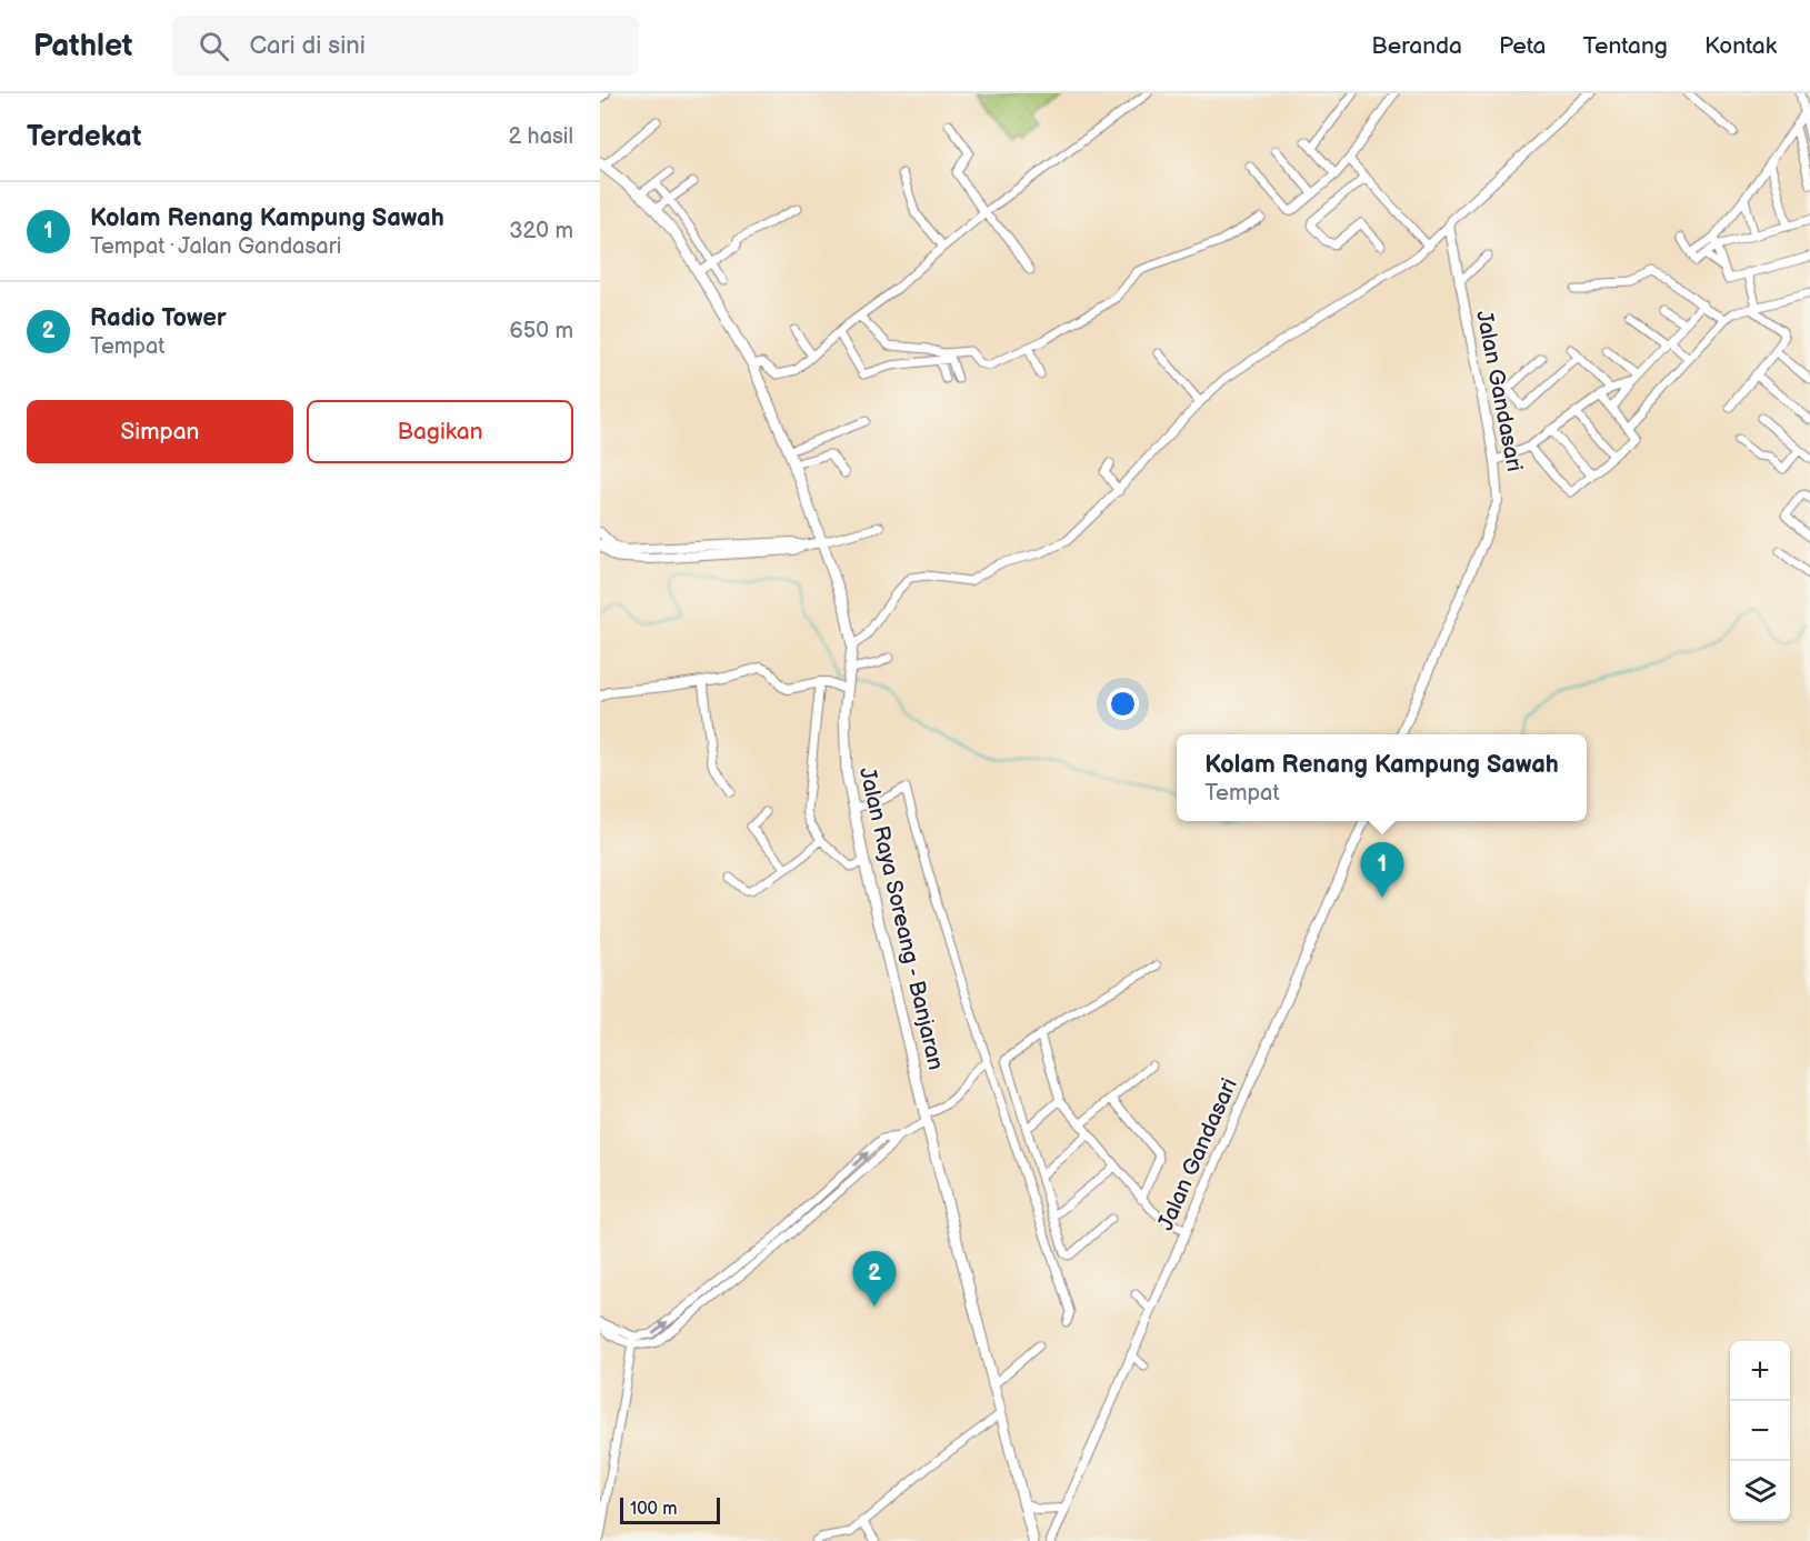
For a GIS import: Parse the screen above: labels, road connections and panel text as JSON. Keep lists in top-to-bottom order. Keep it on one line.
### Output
{"streets":{"main road":["Jalan Raya Soreang - Banjaran"],"street":["Jalan Gandasari"]},"scale_bar":"100 m","page":{"header":"Pathlet","search":"Cari di sini","nav":["Beranda","Peta","Tentang","Kontak"],"heading":["Terdekat","2 hasil"],"list":[{"mark":"1","name":"Kolam Renang Kampung Sawah","note":"Tempat · Jalan Gandasari","value":"320 m"},{"mark":"2","name":"Radio Tower","note":"Tempat","value":"650 m"}],"buttons":["Simpan","Bagikan"],"popup":["Kolam Renang Kampung Sawah","Tempat"],"pins":["1","2"],"map_buttons":["+","−"],"scale":"100 m"}}
